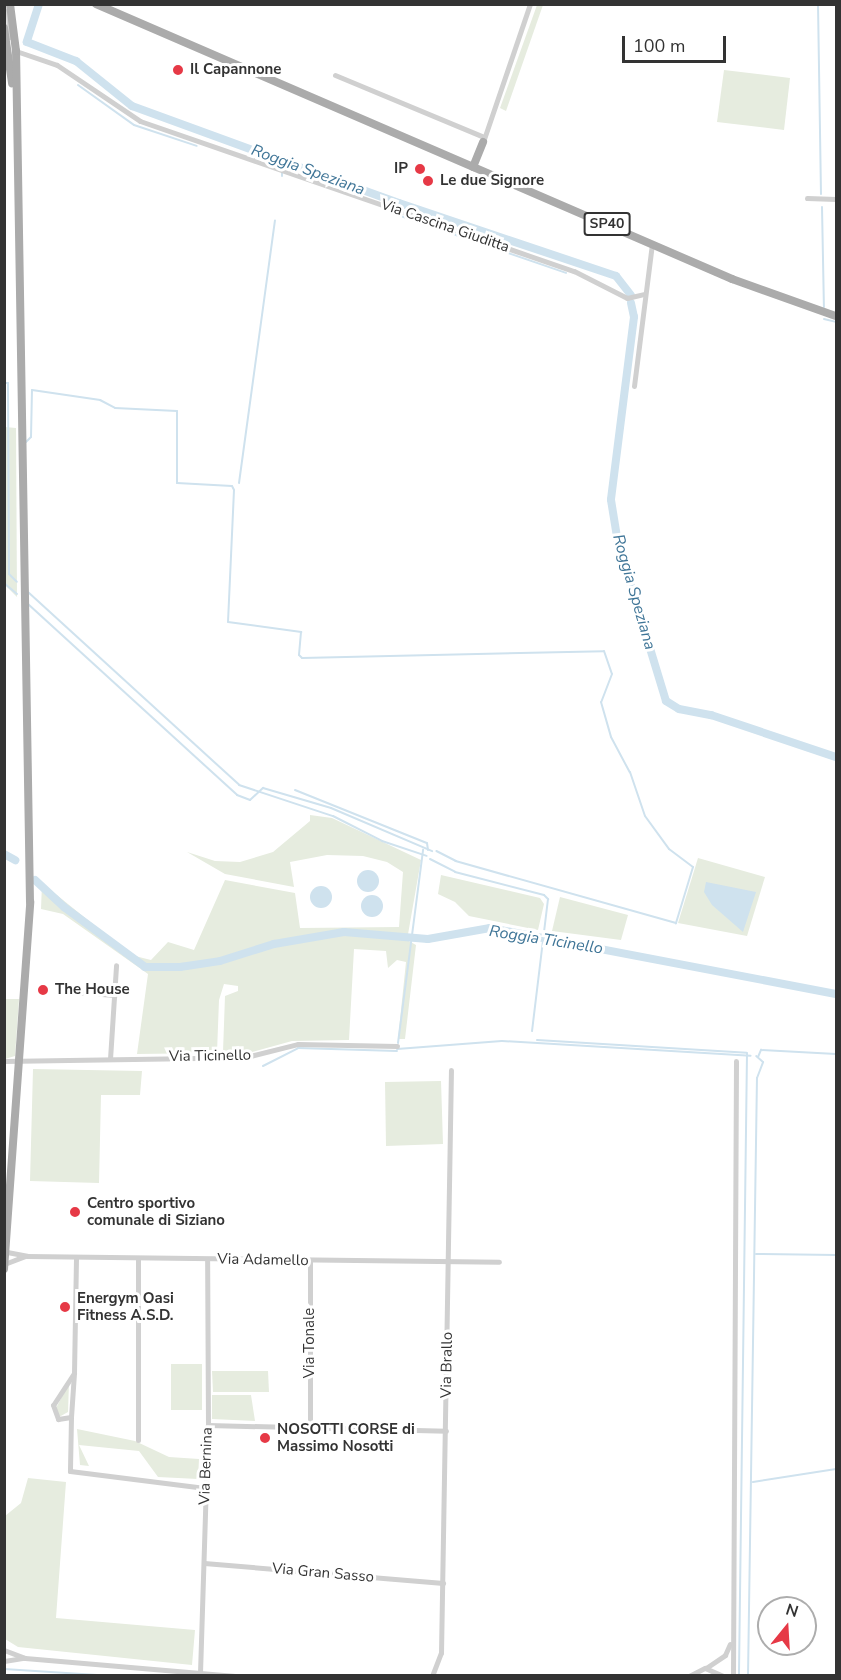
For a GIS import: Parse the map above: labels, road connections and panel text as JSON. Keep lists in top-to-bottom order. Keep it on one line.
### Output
{"streets":{"main road":["SP40"],"street":["Via Cascina Giuditta","Via Ticinello","Via Adamello","Via Tonale","Via Brallo","Via Bernina","Via Gran Sasso"]},"crossings":[["Via Adamello","Via Tonale"],["Via Adamello","Via Brallo"],["Via Adamello","Via Bernina"],["Via Brallo","Via Gran Sasso"],["Via Bernina","Via Gran Sasso"]],"water":["Roggia Speziana","Roggia Ticinello"],"places":["Il Capannone","IP","Le due Signore","The House","Centro sportivo comunale di Siziano","Energym Oasi Fitness A.S.D.","NOSOTTI CORSE di Massimo Nosotti"],"scale_bar":"100 m","north":"top"}
